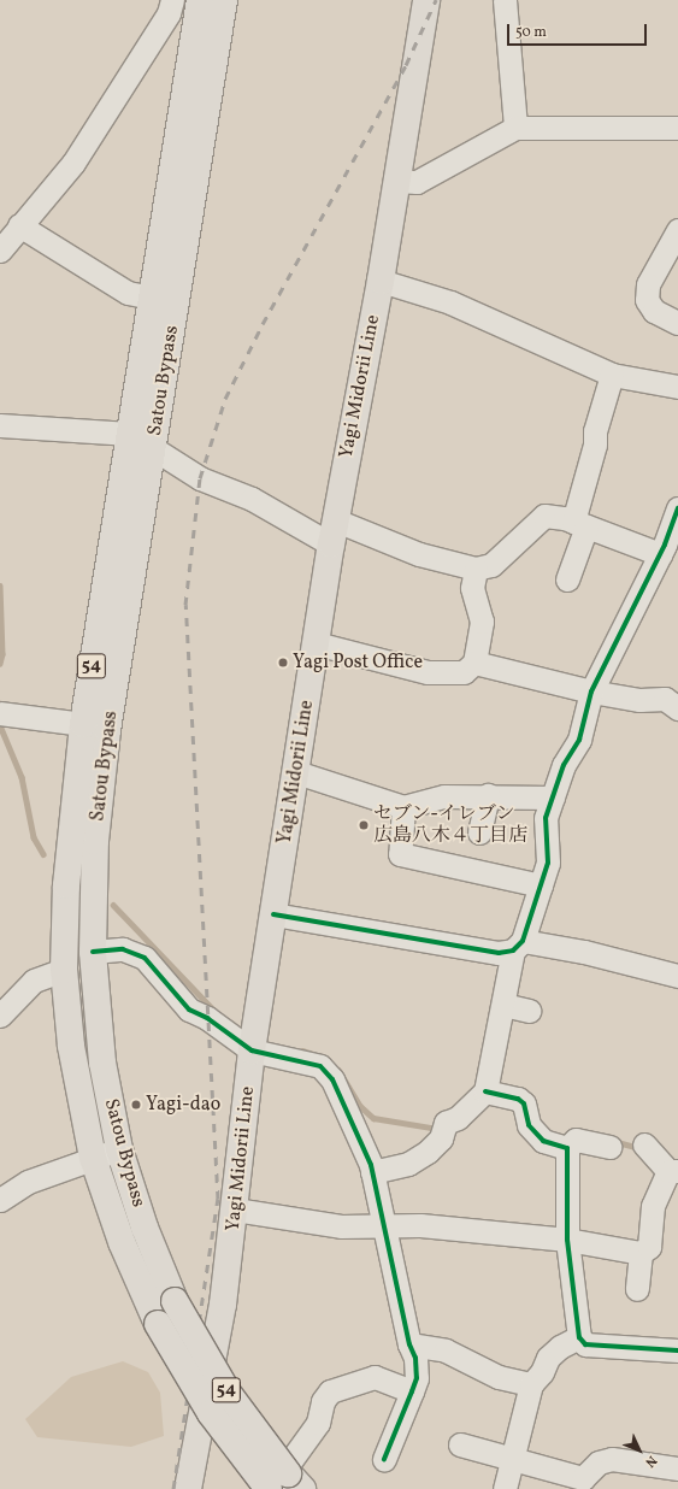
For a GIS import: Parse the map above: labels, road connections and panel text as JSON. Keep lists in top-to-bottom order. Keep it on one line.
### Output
{"streets":{"main road":["Satou Bypass","Yagi Midorii Line","54"]},"places":["Yagi Post Office","セブン‐イレブン 広島八木４丁目店","Yagi-dao"],"scale_bar":"50 m","north":"bottom right"}
